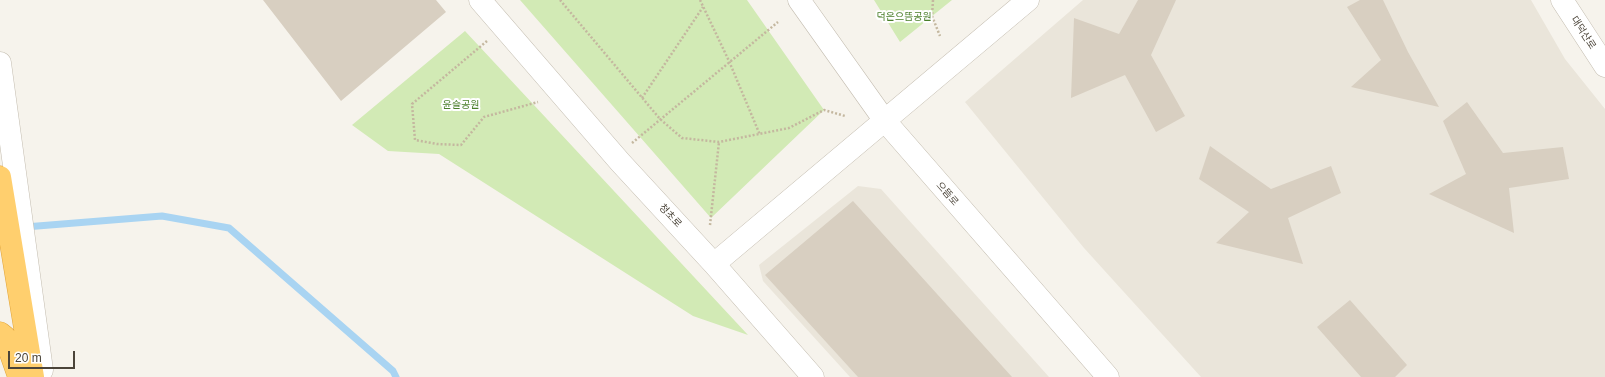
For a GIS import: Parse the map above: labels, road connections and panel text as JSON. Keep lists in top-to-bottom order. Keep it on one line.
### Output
{"streets":{"street":["대덕산로","으뜸로","청초로"]},"parks":["덕은으뜸공원","윤슬공원"],"scale_bar":"20 m"}
